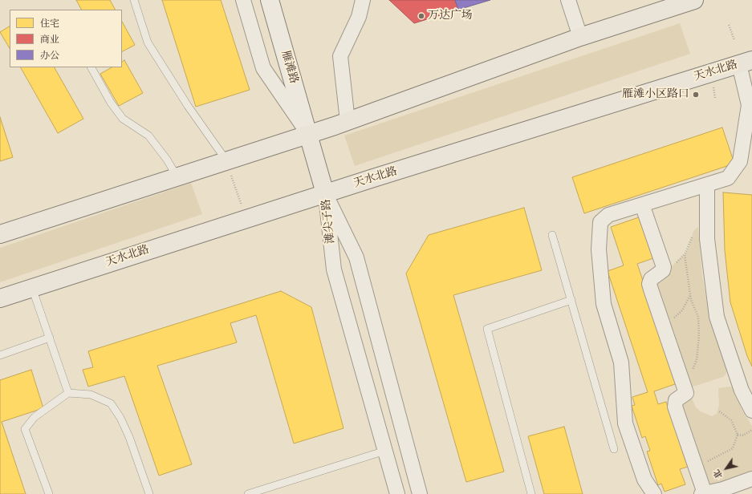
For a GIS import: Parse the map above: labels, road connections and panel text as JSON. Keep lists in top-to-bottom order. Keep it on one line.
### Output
{"streets":{"main road":["雁滩路","天水北路"],"street":["滩尖子路"]},"crossings":[["天水北路","滩尖子路"]],"places":["万达广场","雁滩小区路口"],"legend":["住宅","商业","办公"],"north":"bottom left"}
